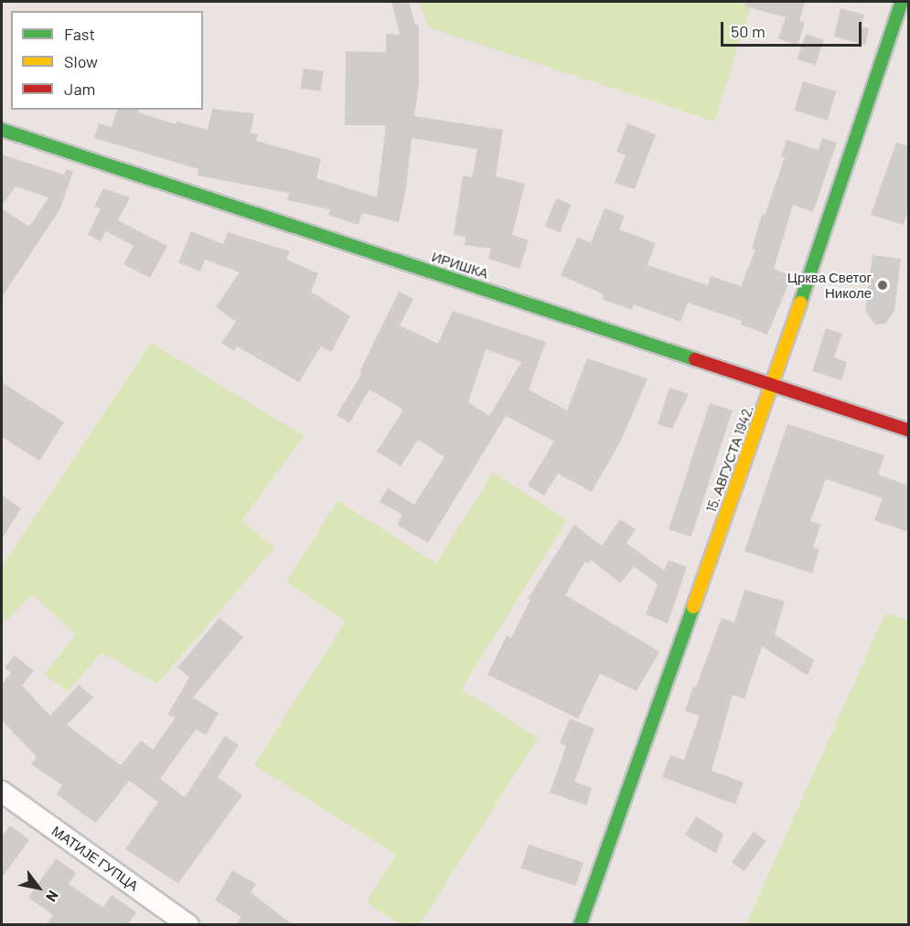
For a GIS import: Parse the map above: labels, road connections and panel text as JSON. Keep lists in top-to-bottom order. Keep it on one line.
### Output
{"streets":{"street":["ИРИШКА","15. АВГУСТА 1942.","МАТИЈЕ ГУПЦА"]},"crossings":[["ИРИШКА","15. АВГУСТА 1942."]],"places":["Црква Светог Николе"],"legend":["Fast","Slow","Jam"],"scale_bar":"50 m","north":"bottom right"}
